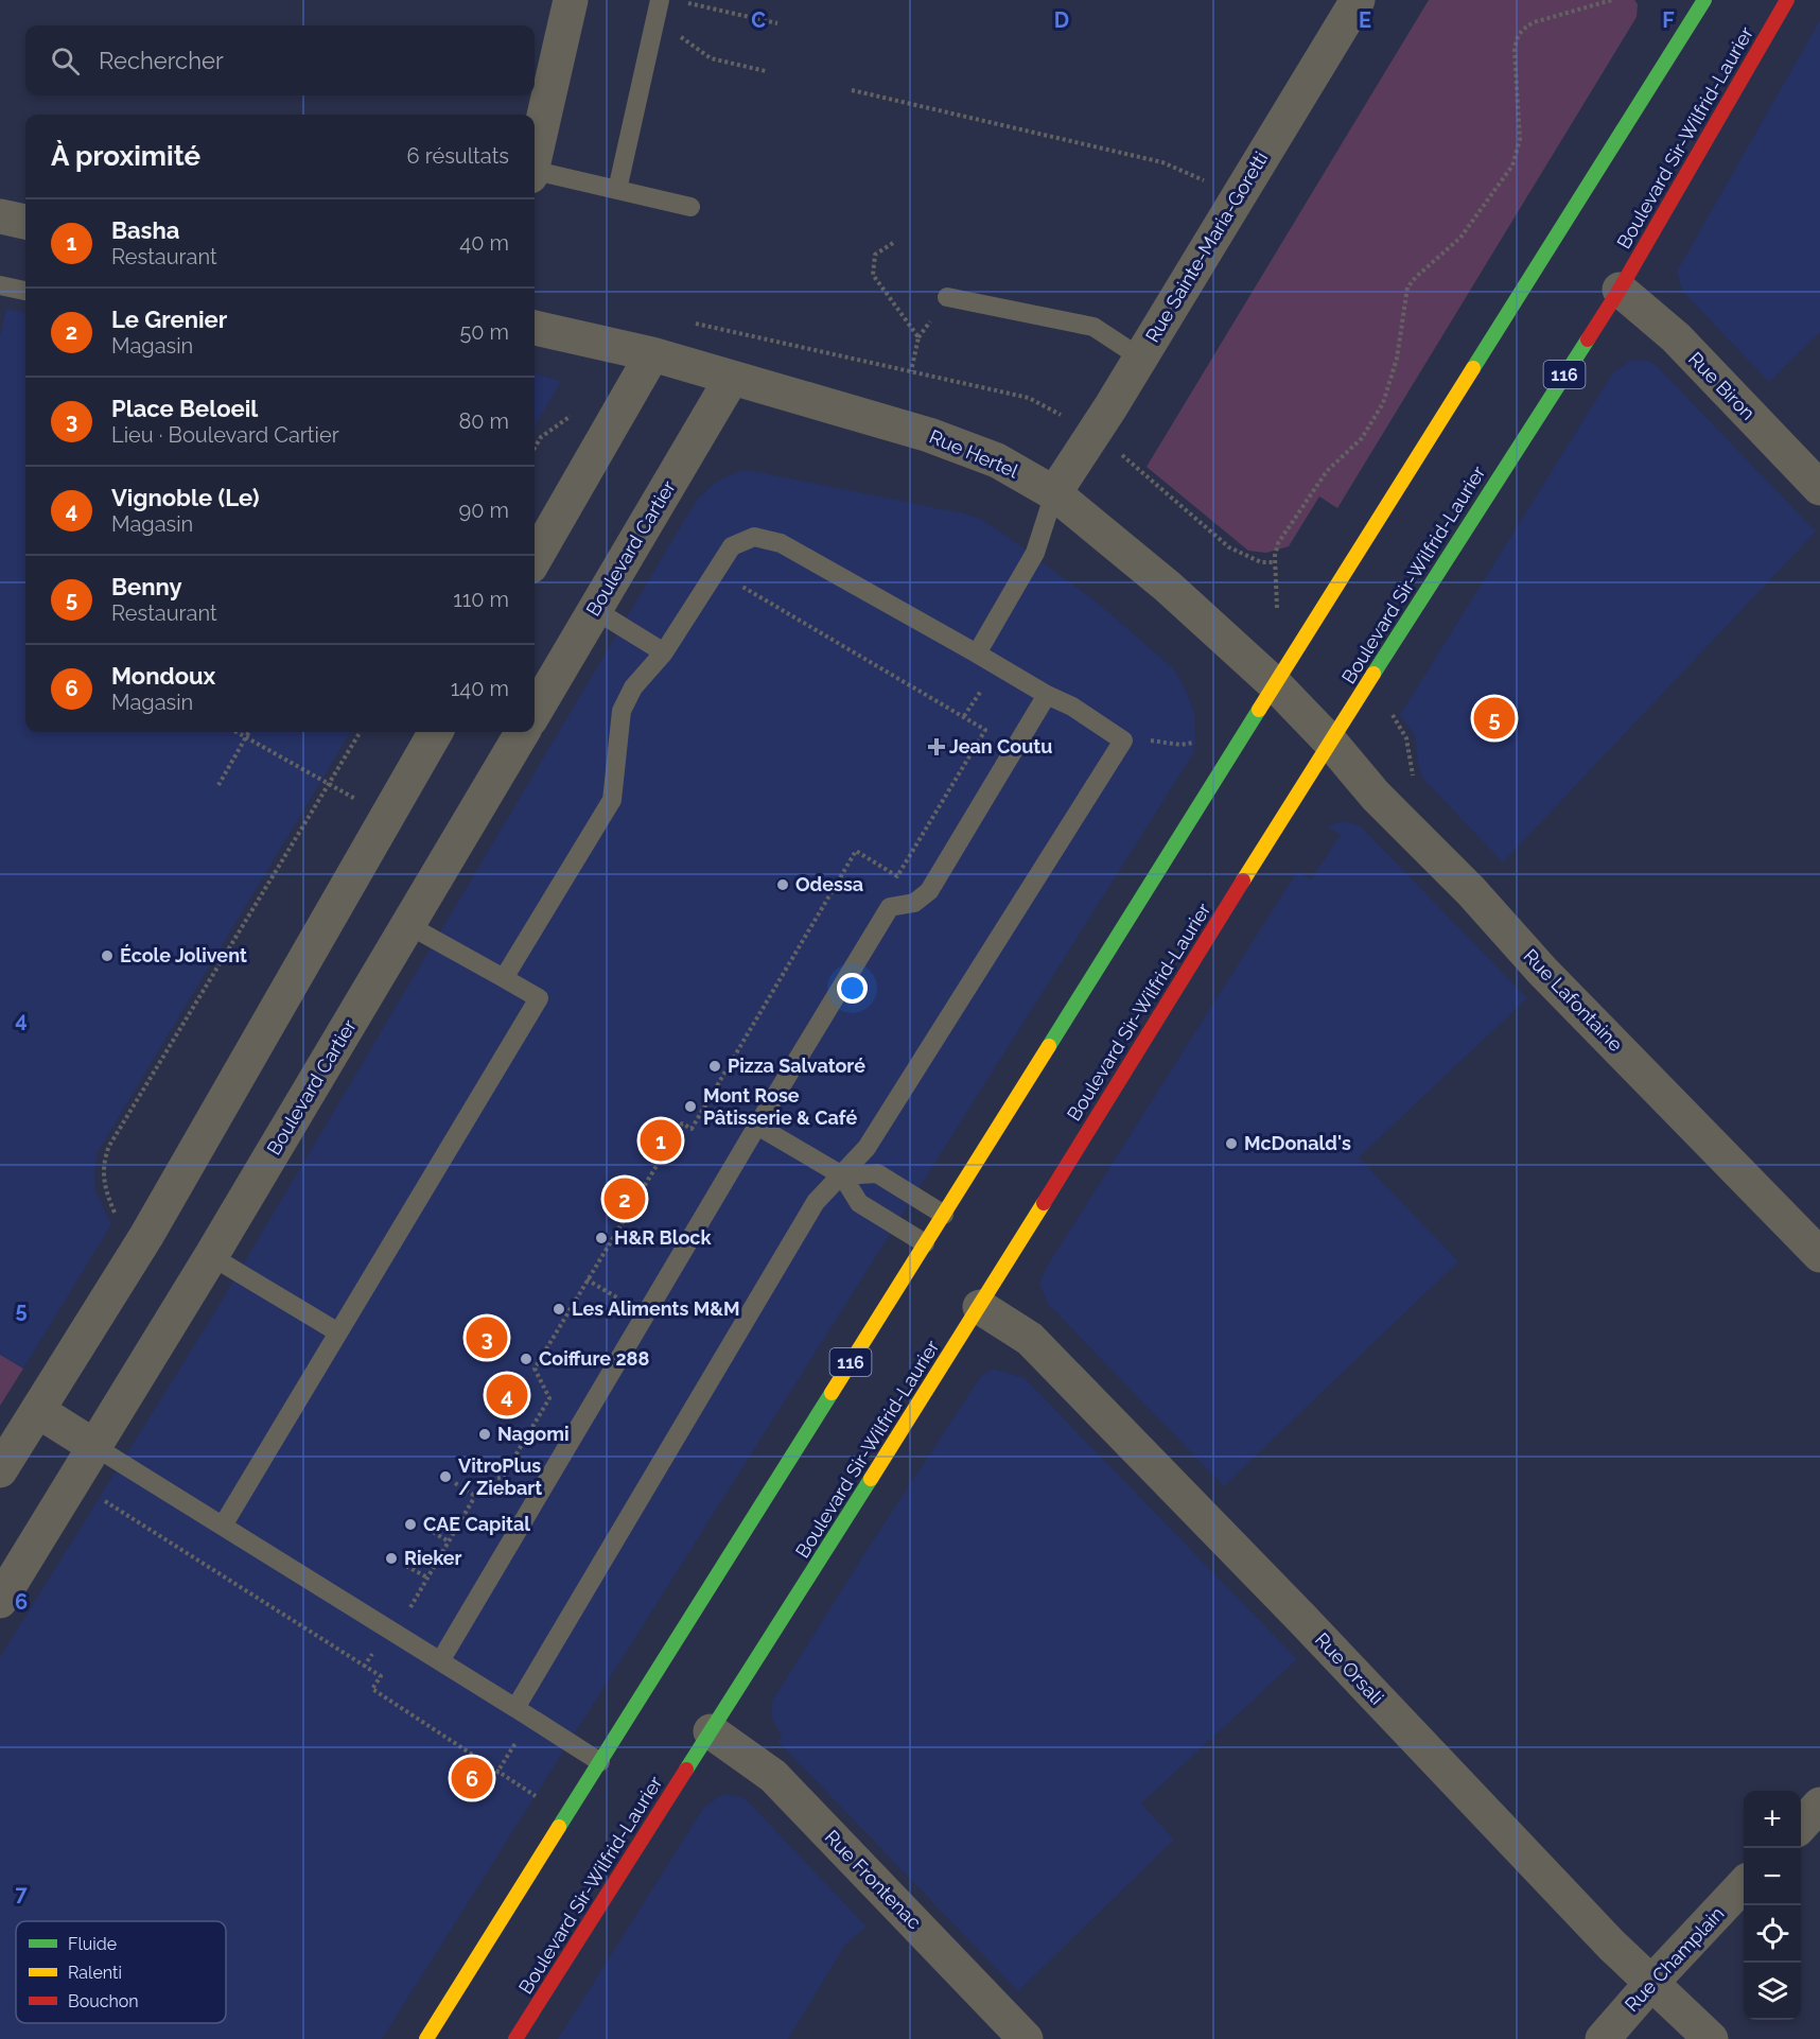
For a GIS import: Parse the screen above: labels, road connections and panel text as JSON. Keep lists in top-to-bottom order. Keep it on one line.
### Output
{"streets":{"main road":["Boulevard Sir-Wilfrid-Laurier","116"],"street":["Rue Sainte-Maria-Goretti","Rue Biron","Rue Hertel","Boulevard Cartier","Rue Lafontaine","Rue Orsali","Rue Frontenac","Rue Champlain"]},"crossings":[["Boulevard Sir-Wilfrid-Laurier","Rue Biron"],["Boulevard Sir-Wilfrid-Laurier","Rue Hertel"],["Boulevard Sir-Wilfrid-Laurier","Rue Lafontaine"],["Boulevard Sir-Wilfrid-Laurier","Rue Orsali"],["Boulevard Sir-Wilfrid-Laurier","Rue Frontenac"],["Rue Sainte-Maria-Goretti","Rue Hertel"],["116","Rue Hertel"],["Rue Hertel","Boulevard Cartier"],["Rue Hertel","Rue Lafontaine"],["Rue Orsali","Rue Champlain"]],"places":{"health":["Jean Coutu"],"other":["Odessa","École Jolivent","Pizza Salvatoré","Mont Rose Pâtisserie & Café","McDonald's","H&R Block","Les Aliments M&M","Coiffure 288","Nagomi","VitroPlus / Ziebart","CAE Capital","Rieker"]},"legend":["Fluide","Ralenti","Bouchon"],"page":{"search":"Rechercher","heading":["À proximité","6 résultats"],"list":[{"mark":"1","name":"Basha","note":"Restaurant","value":"40 m"},{"mark":"2","name":"Le Grenier","note":"Magasin","value":"50 m"},{"mark":"3","name":"Place Beloeil","note":"Lieu · Boulevard Cartier","value":"80 m"},{"mark":"4","name":"Vignoble (Le)","note":"Magasin","value":"90 m"},{"mark":"5","name":"Benny","note":"Restaurant","value":"110 m"},{"mark":"6","name":"Mondoux","note":"Magasin","value":"140 m"}],"pins":["5","1","2","3","4","6"],"map_buttons":["+","−"]},"grid":{"columns":["C","D","E","F"],"rows":["4","5","6","7"]}}
